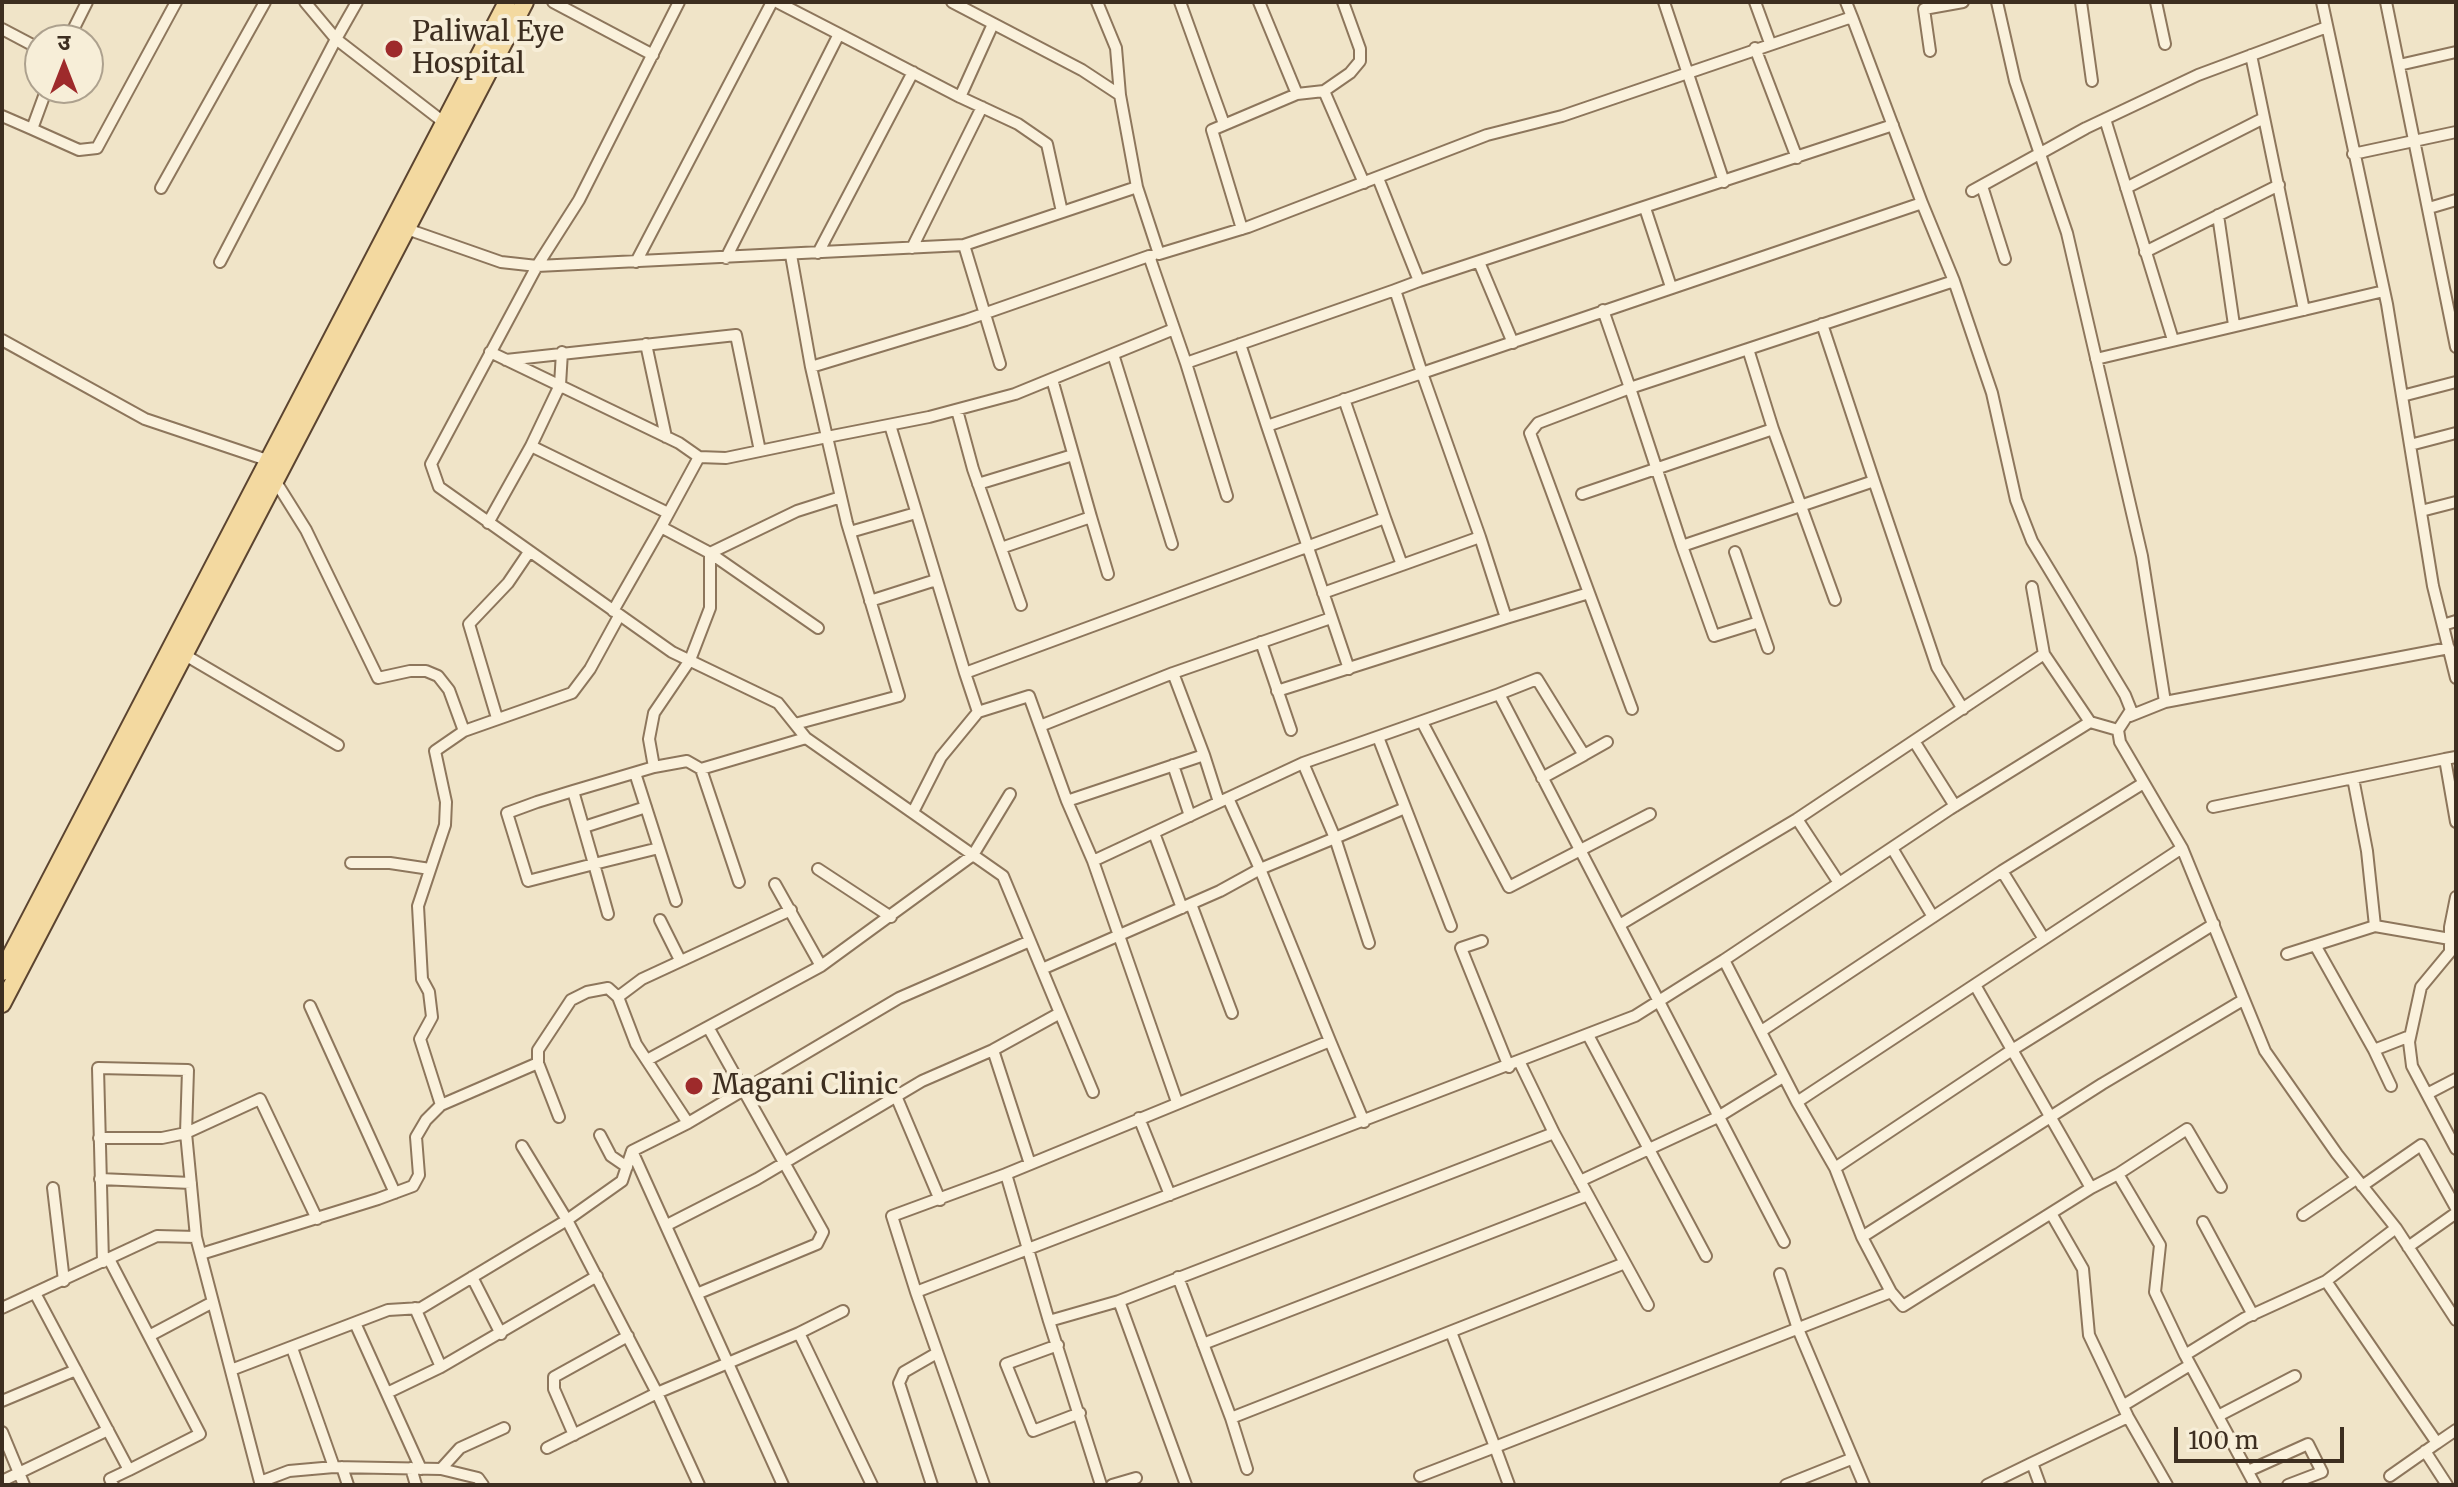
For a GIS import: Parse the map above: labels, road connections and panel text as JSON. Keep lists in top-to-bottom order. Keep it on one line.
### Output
{"places":["Paliwal Eye Hospital","Magani Clinic"],"scale_bar":"100 m","north":"top"}
